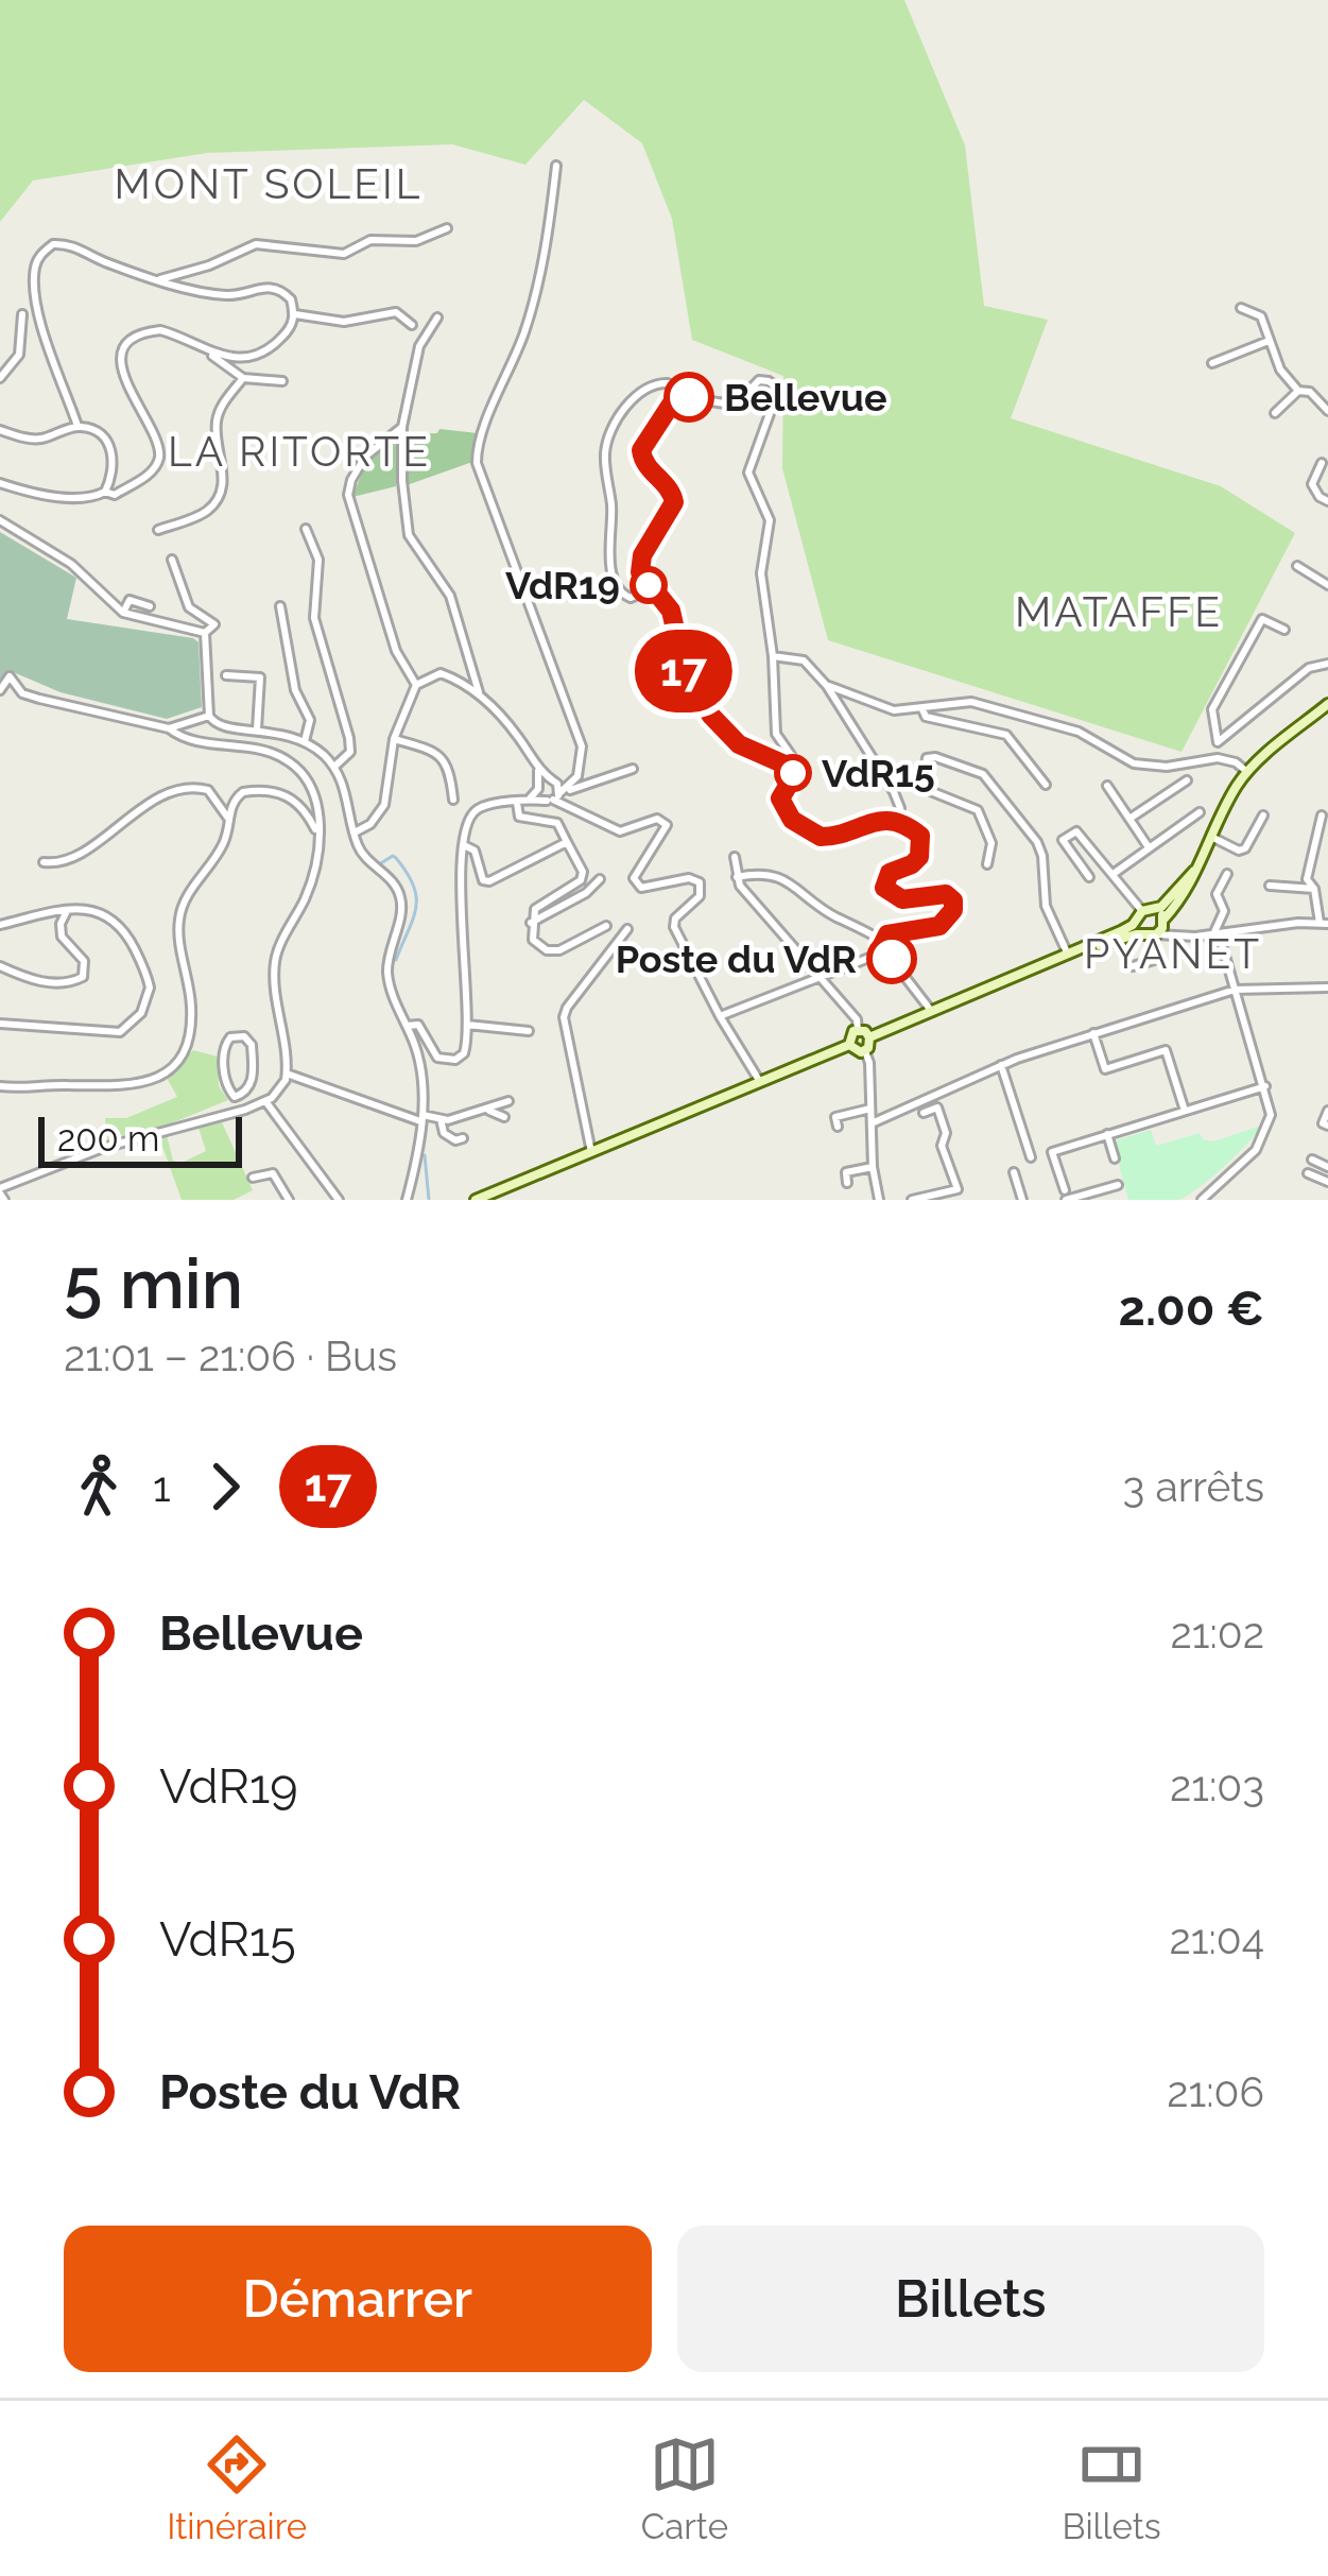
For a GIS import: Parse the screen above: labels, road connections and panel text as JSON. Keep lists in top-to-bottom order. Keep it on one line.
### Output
{"districts":["MONT SOLEIL","LA RITORTE","MATAFFE","PYANET"],"places":["Bellevue","VdR19","VdR15","Poste du VdR"],"lines":["bus line 17"],"scale_bar":"200 m","page":{"on_map":"17","scale":"200 m","heading":["5 min","21:01 – 21:06 · Bus","2.00 €"],"legs":["1","17","3 arrêts"],"list":[{"name":"Bellevue","value":"21:02"},{"name":"VdR19","value":"21:03"},{"name":"VdR15","value":"21:04"},{"name":"Poste du VdR","value":"21:06"}],"buttons":["Démarrer","Billets"],"tabs":["Itinéraire","Carte","Billets"]}}
